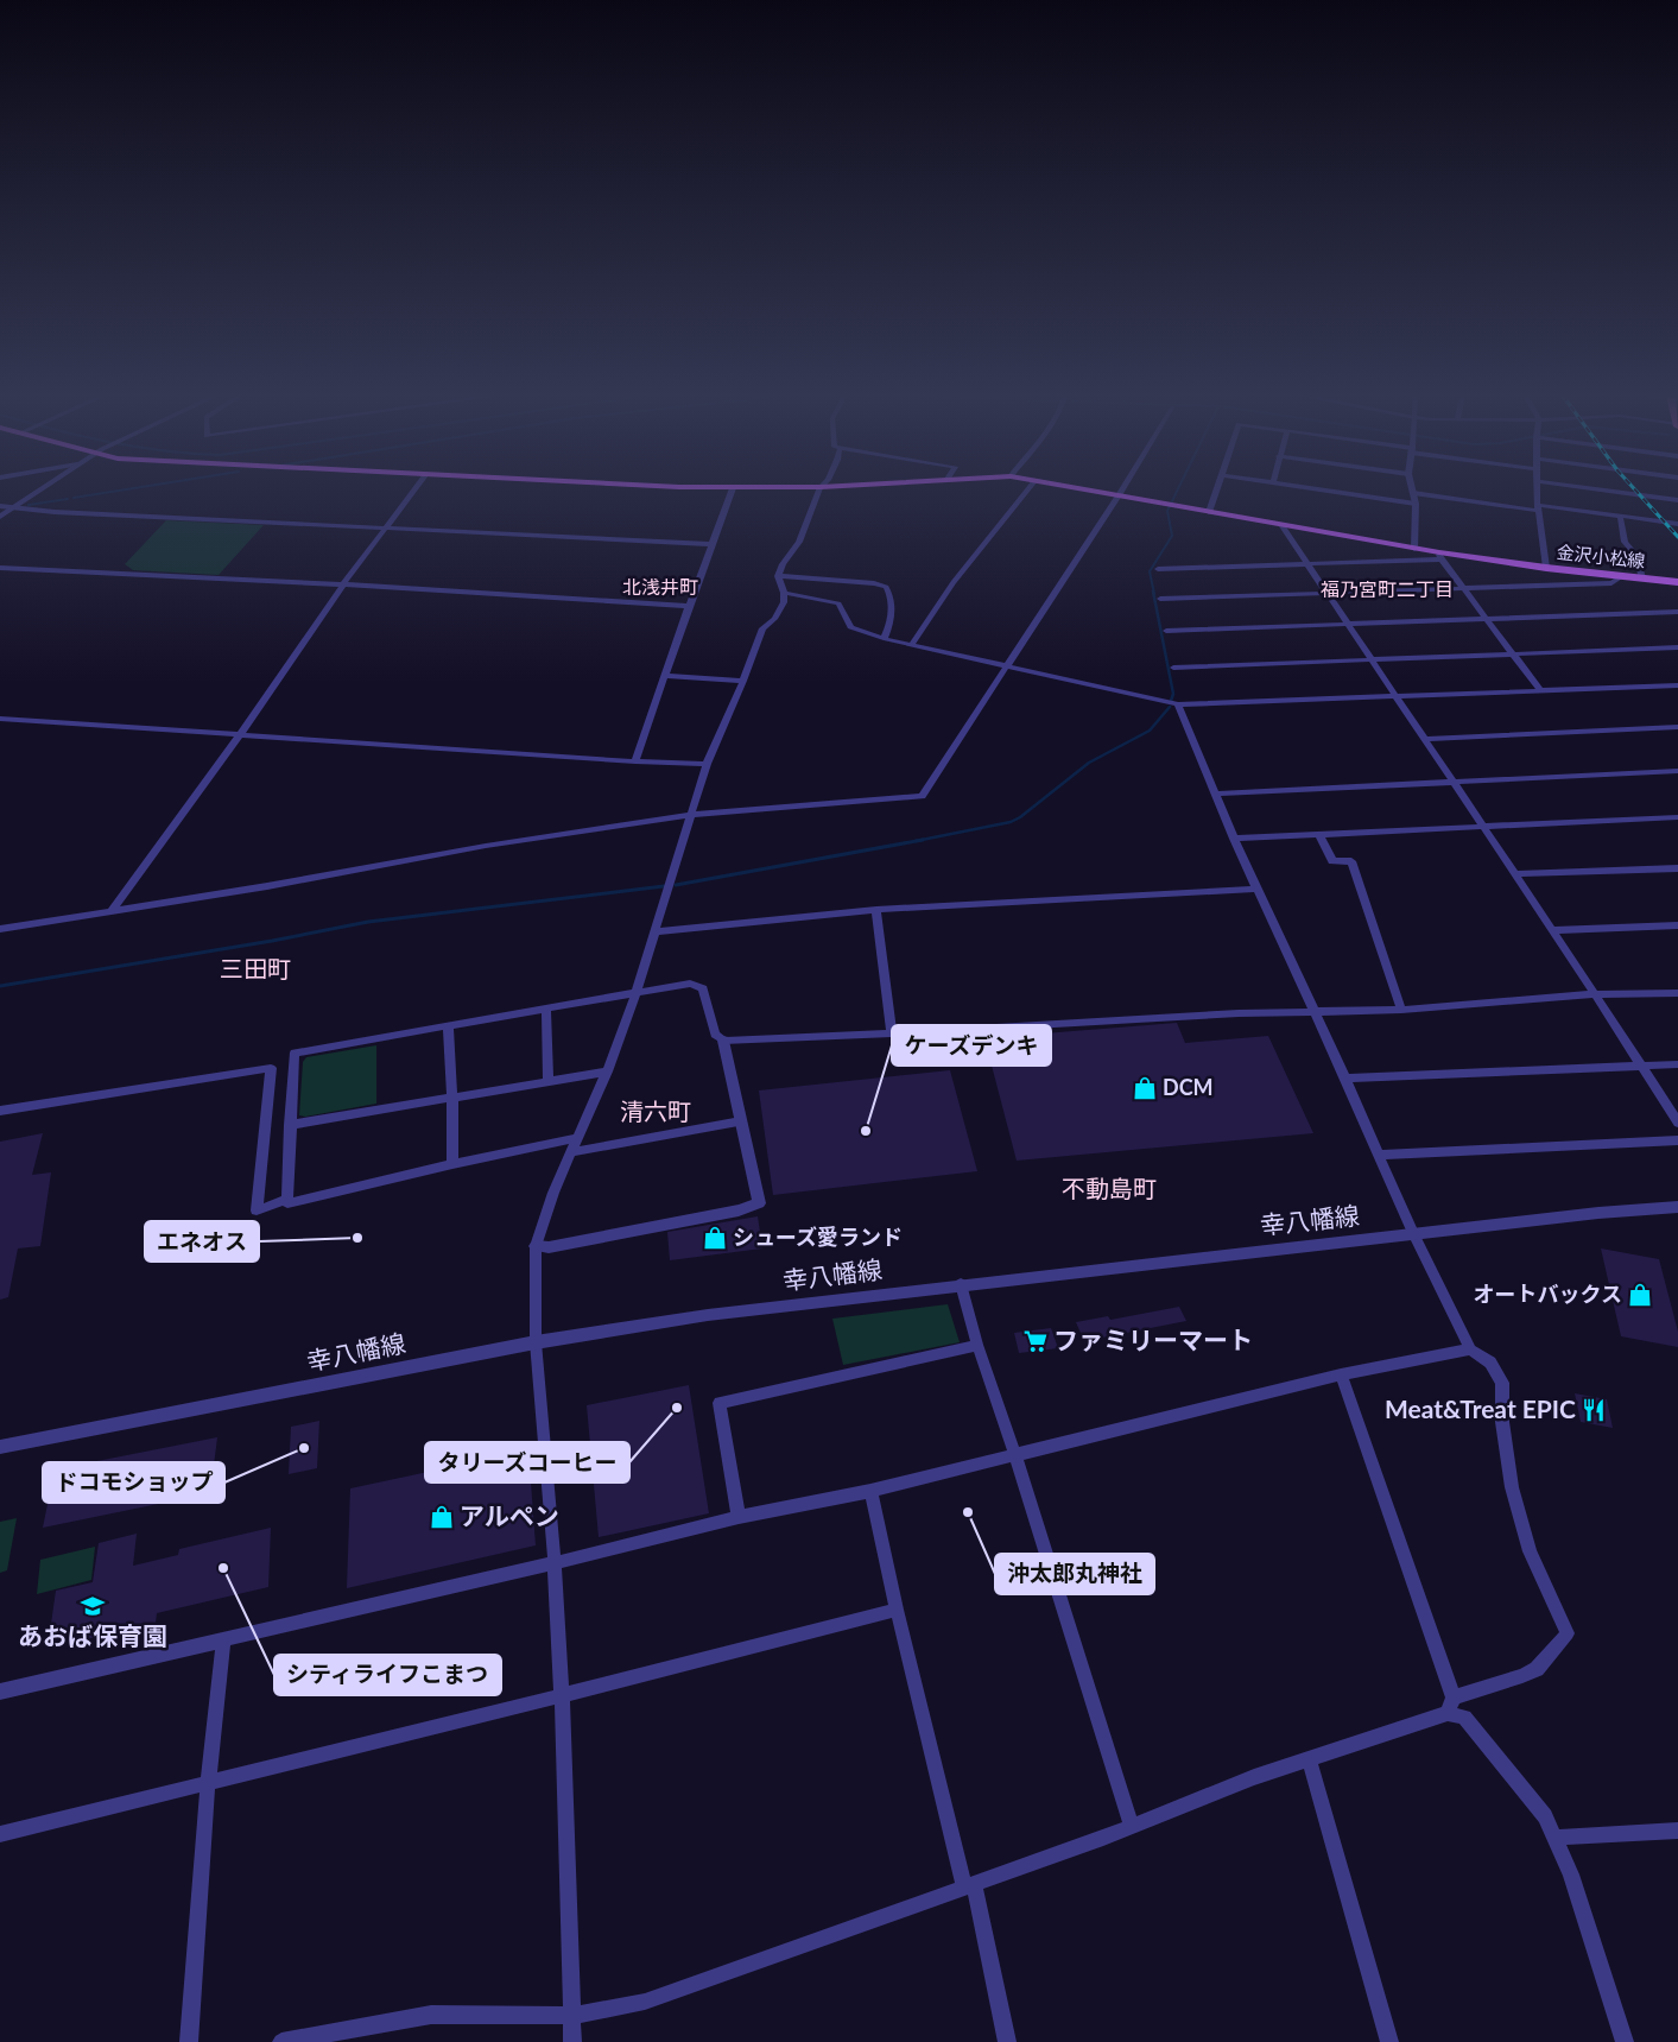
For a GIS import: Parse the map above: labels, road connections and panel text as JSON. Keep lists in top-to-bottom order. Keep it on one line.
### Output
{"streets":{"main road":["金沢小松線"],"street":["幸八幡線"]},"districts":["北浅井町","福乃宮町二丁目","三田町","清六町","不動島町"],"places":{"shop":["DCM","シューズ愛ランド","オートバックス","アルペン"],"other":["ケーズデンキ","エネオス","タリーズコーヒー","ドコモショップ","沖太郎丸神社","シティライフこまつ"],"supermarket":["ファミリーマート"],"restaurant":["Meat&Treat EPIC"],"school or university":["あおば保育園"]}}
